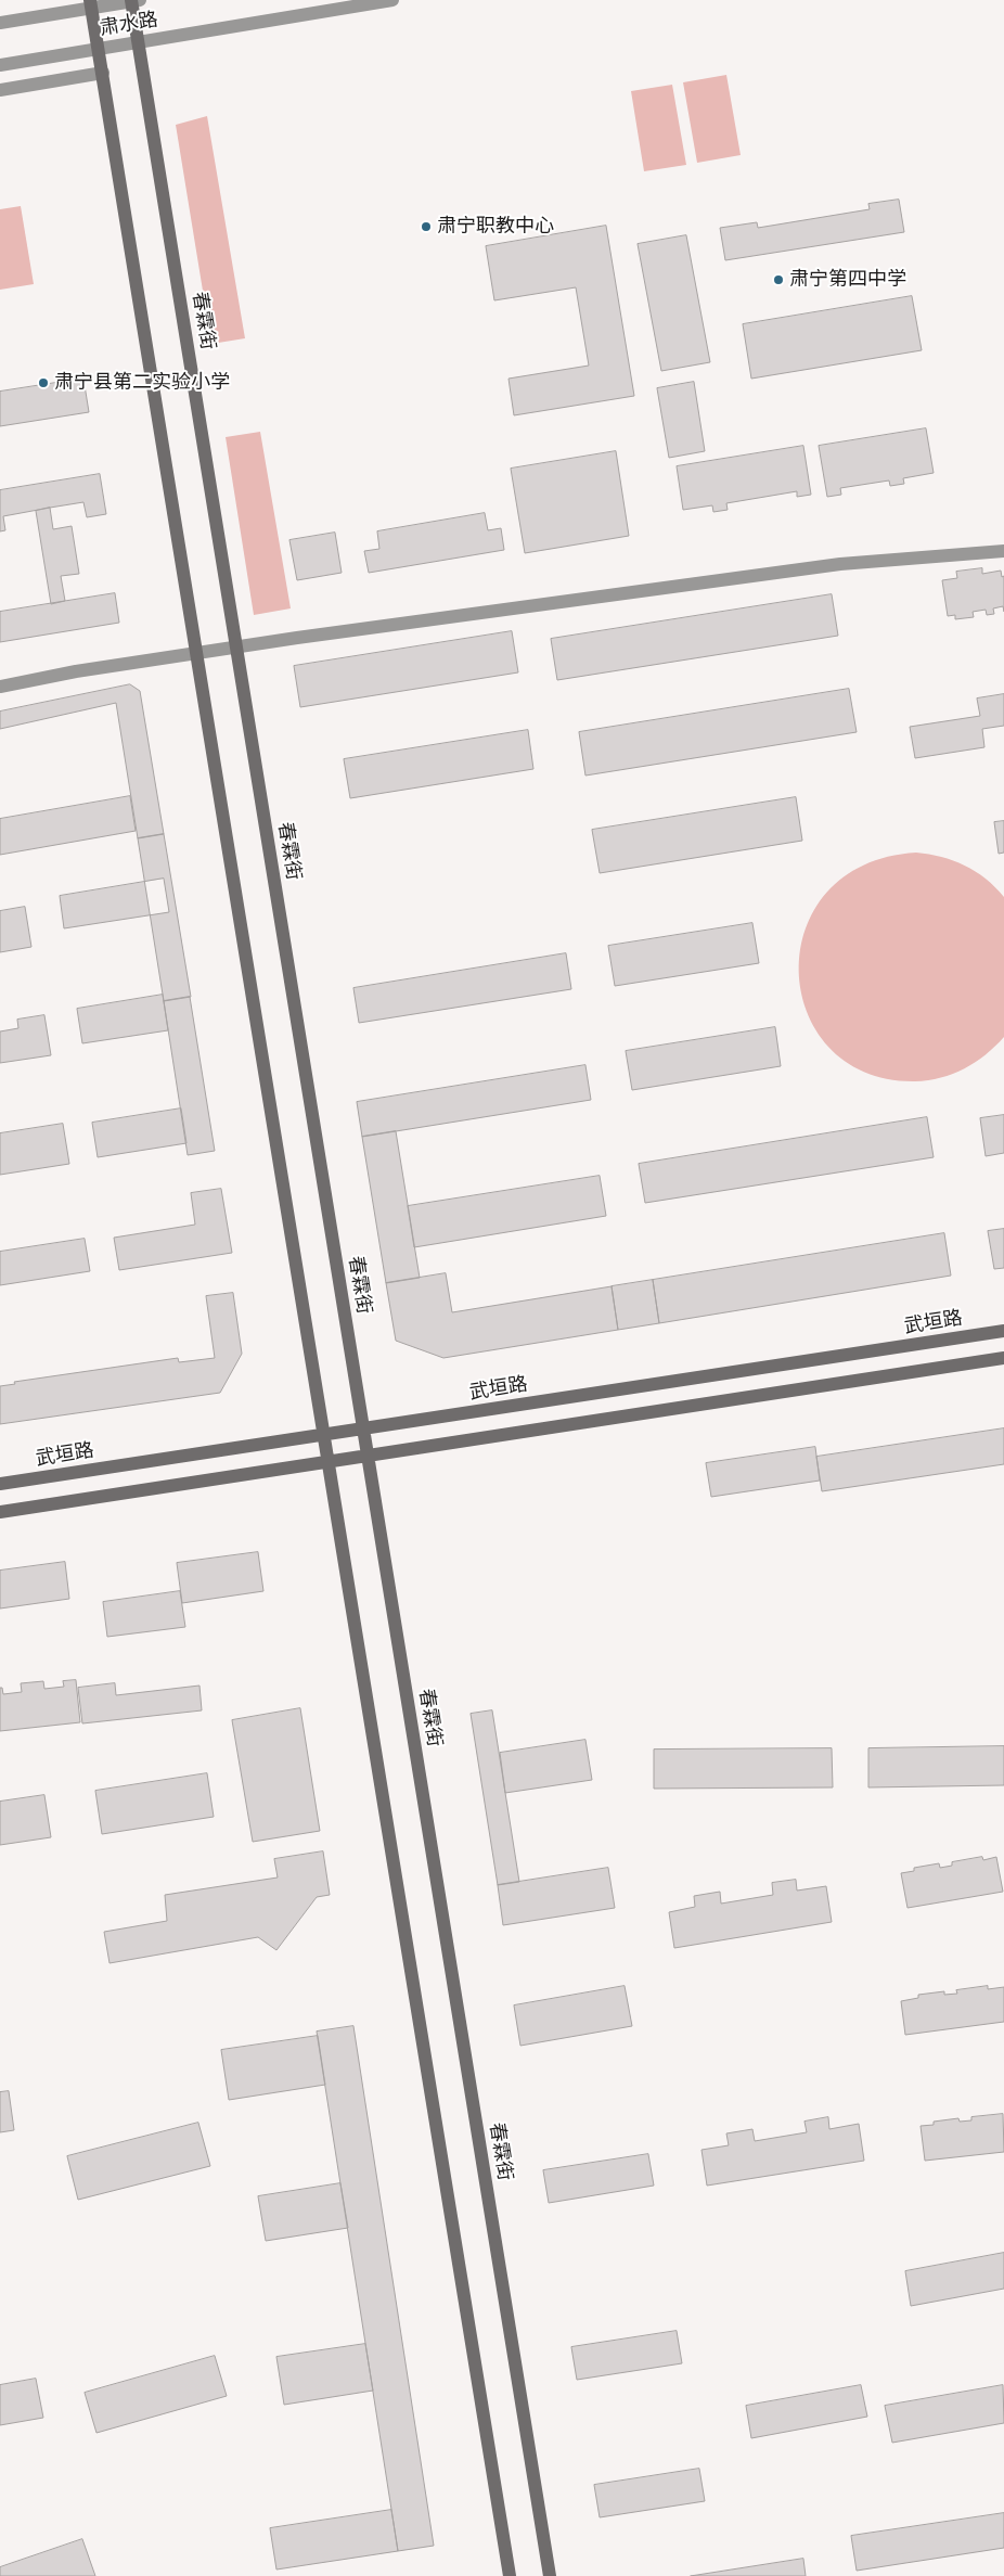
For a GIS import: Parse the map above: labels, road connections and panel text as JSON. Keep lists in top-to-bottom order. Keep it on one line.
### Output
{"streets":{"main road":["春霖街","武垣路"],"street":["肃水路"]},"crossings":[["肃水路","春霖街"],["春霖街","武垣路"]],"places":["肃宁职教中心","肃宁第四中学","肃宁县第二实验小学"]}
